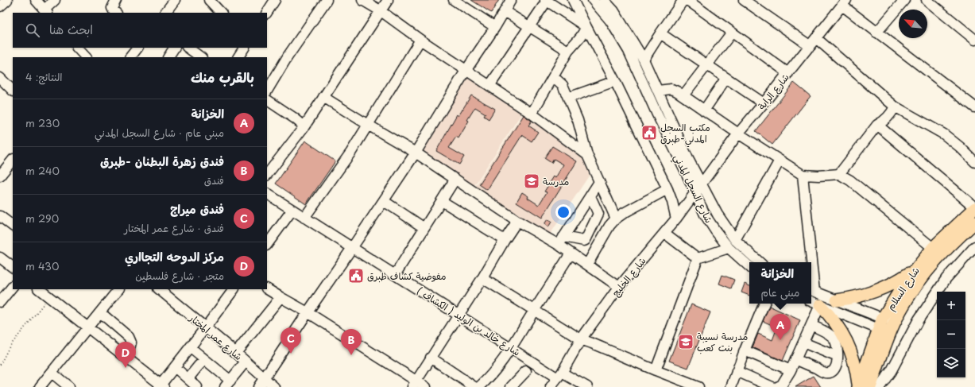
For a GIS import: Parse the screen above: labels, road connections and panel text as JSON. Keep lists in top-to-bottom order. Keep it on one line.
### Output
{"streets":{"main road":["شارع السلام"],"street":["شارع الراية","شارع السجل المدني","شارع الخليج","شارع خالد بن الوليد ( الكشاف )","شارع عمر المختار"]},"crossings":[["شارع الراية","شارع السجل المدني"],["شارع الراية","شارع الخليج"],["شارع السجل المدني","شارع الخليج"],["شارع الخليج","شارع خالد بن الوليد ( الكشاف )"]],"places":{"public building":["مكتب السجل المدني-طبرق","مفوضية كشاف طبرق"],"school or university":["مدرسة","مدرسة نسيبة بنت كعب"]},"north":"top left","page":{"search":"ابحث هنا","heading":["بالقرب منك","النتائج: 4"],"list":[{"mark":"A","name":"الخزانة","note":"مبنى عام · شارع السجل المدني","value":"230 m"},{"mark":"B","name":"فندق زهرة البطنان -طبرق","note":"فندق","value":"240 m"},{"mark":"C","name":"فندق ميراج","note":"فندق · شارع عمر المختار","value":"290 m"},{"mark":"D","name":"مركز الدوحه التجااري","note":"متجر · شارع فلسطين","value":"430 m"}],"popup":["الخزانة","مبنى عام"],"map_buttons":["+","−"],"pins":["A","C","B","D"]}}
